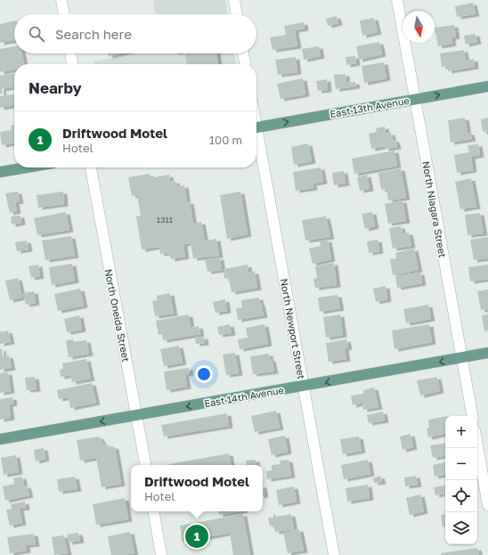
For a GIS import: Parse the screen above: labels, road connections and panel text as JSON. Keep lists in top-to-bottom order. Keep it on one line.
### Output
{"streets":{"main road":["East 13th Avenue","East 14th Avenue"],"street":["North Niagara Street","North Oneida Street","North Newport Street"]},"crossings":[["East 13th Avenue","North Niagara Street"],["North Niagara Street","East 14th Avenue"],["North Oneida Street","East 14th Avenue"],["North Newport Street","East 14th Avenue"]],"one_way":["East 13th Avenue","East 14th Avenue"],"house_numbers":["1311"],"north":"bottom","page":{"search":"Search here","heading":"Nearby","list":[{"mark":"1","name":"Driftwood Motel","note":"Hotel","value":"100 m"}],"map_buttons":["+","−"],"popup":["Driftwood Motel","Hotel"],"pins":"1"}}
